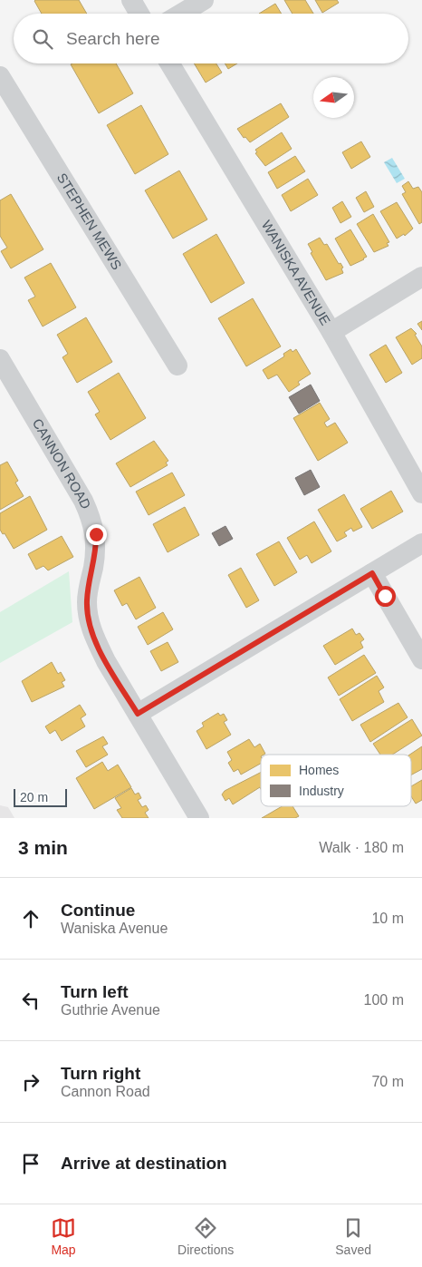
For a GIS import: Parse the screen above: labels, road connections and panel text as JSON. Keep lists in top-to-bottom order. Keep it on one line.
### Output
{"streets":{"street":["STEPHEN MEWS","WANISKA AVENUE","CANNON ROAD"]},"legend":["Homes","Industry"],"scale_bar":"20 m","north":"left","page":{"search":"Search here","scale":"20 m","heading":["3 min","Walk · 180 m"],"list":[["Continue","Waniska Avenue","10 m"],["Turn left","Guthrie Avenue","100 m"],["Turn right","Cannon Road","70 m"],"Arrive at destination"],"nav":["Map","Directions","Saved"]}}
